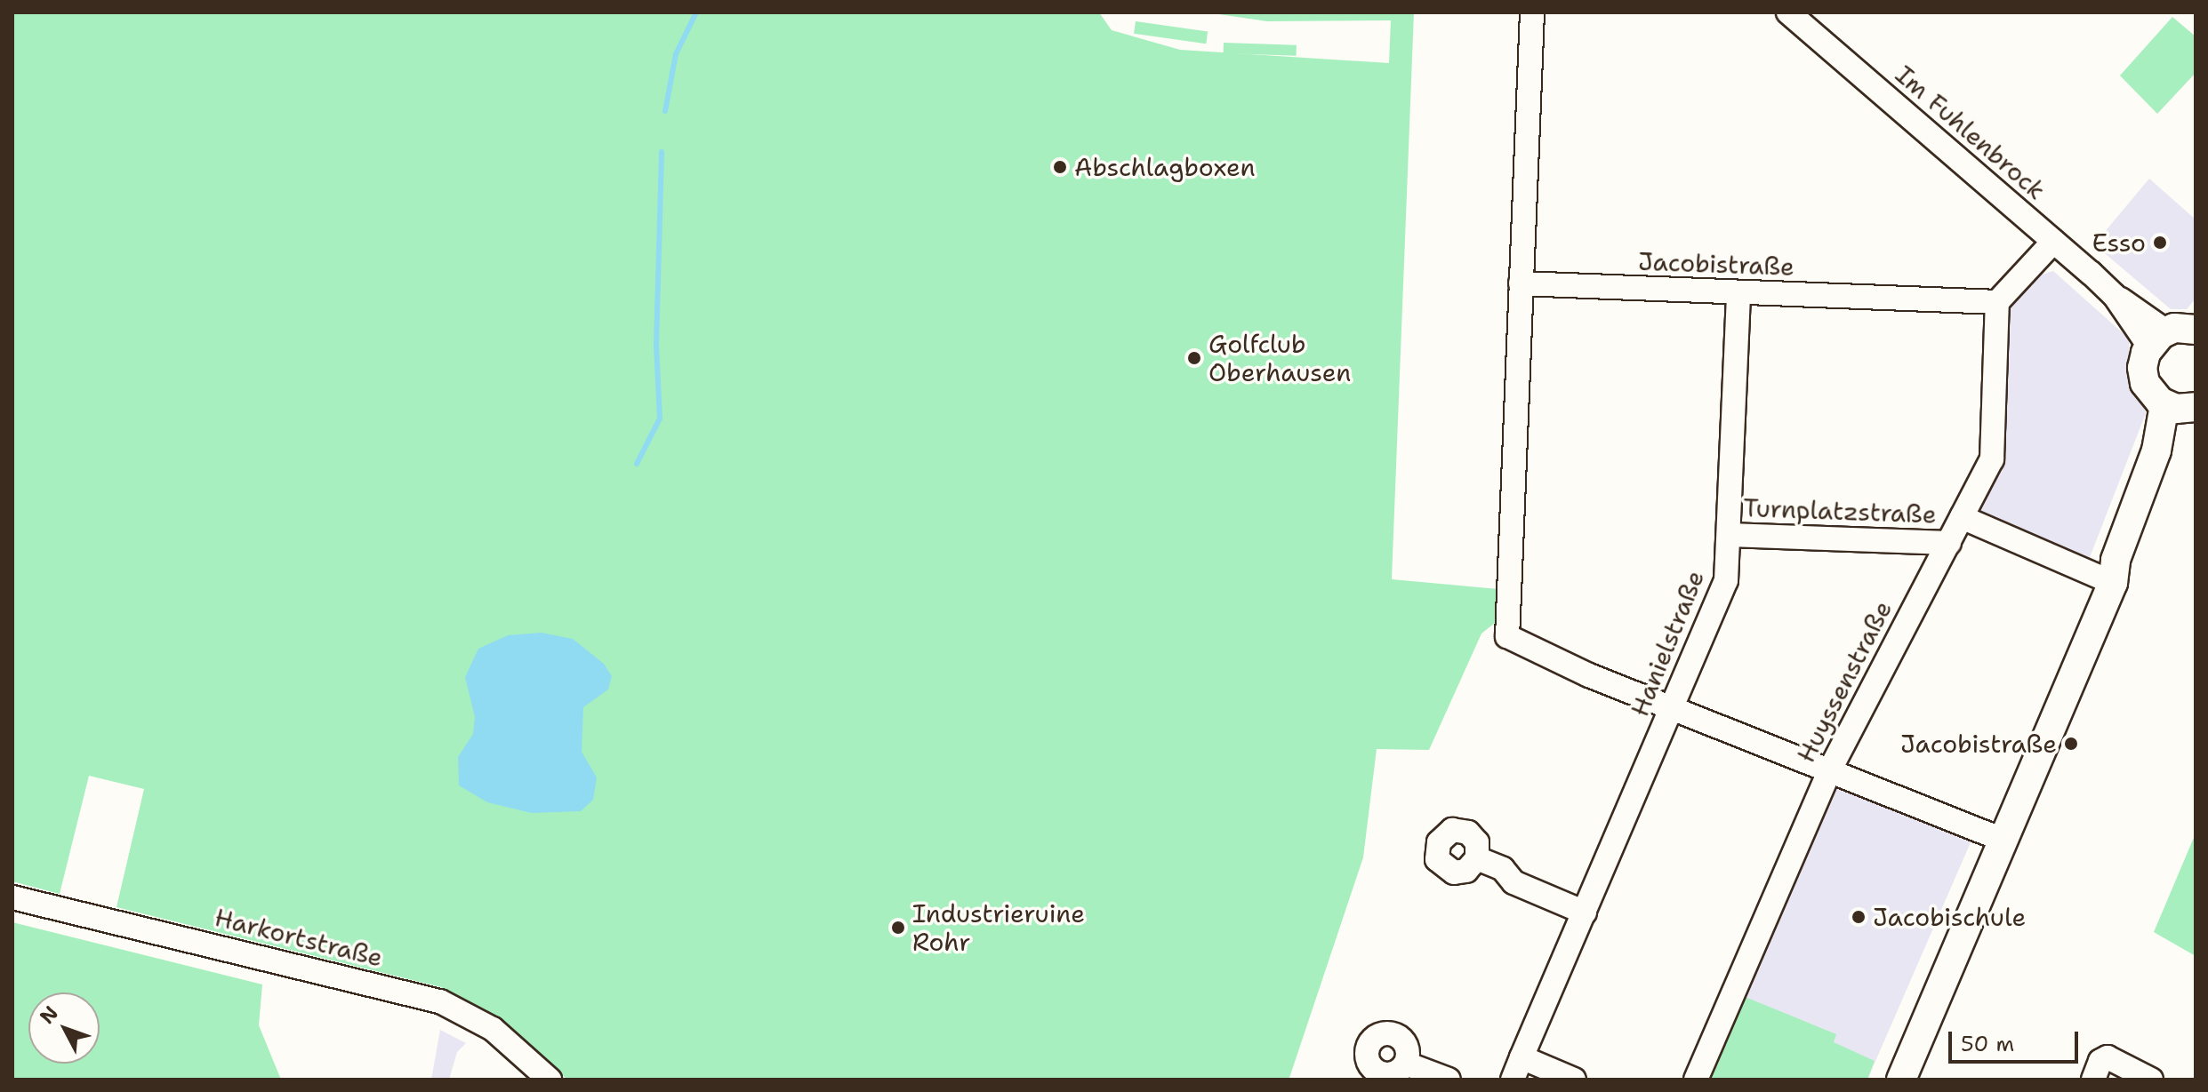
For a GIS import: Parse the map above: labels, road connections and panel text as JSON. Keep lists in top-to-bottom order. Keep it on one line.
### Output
{"streets":{"street":["Im Fuhlenbrock","Jacobistraße","Turnplatzstraße","Hanielstraße","Huyssenstraße","Harkortstraße"]},"crossings":[["Jacobistraße","Hanielstraße"],["Jacobistraße","Huyssenstraße"],["Turnplatzstraße","Hanielstraße"],["Turnplatzstraße","Huyssenstraße"]],"places":["Abschlagboxen","Esso","Golfclub Oberhausen","Jacobistraße","Jacobischule","Industrieruine Rohr"],"scale_bar":"50 m","north":"top left"}
